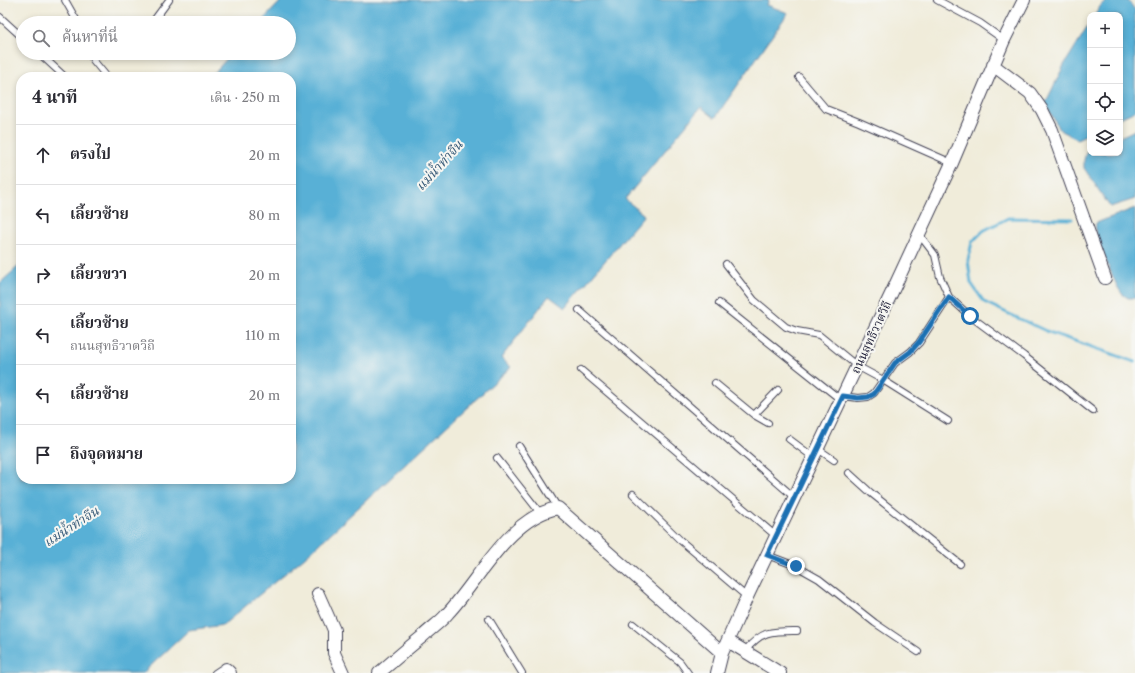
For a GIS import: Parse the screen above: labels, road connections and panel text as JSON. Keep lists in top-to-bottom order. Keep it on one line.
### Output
{"streets":{"street":["ถนนสุทธิวาตวิถี"]},"water":["แม่น้ำท่าจีน"],"page":{"map_buttons":["+","−"],"search":"ค้นหาที่นี่","heading":["4 นาที","เดิน · 250 m"],"list":[["ตรงไป","20 m"],["เลี้ยวซ้าย","80 m"],["เลี้ยวขวา","20 m"],["เลี้ยวซ้าย","ถนนสุทธิวาตวิถี","110 m"],["เลี้ยวซ้าย","20 m"],"ถึงจุดหมาย"]}}
